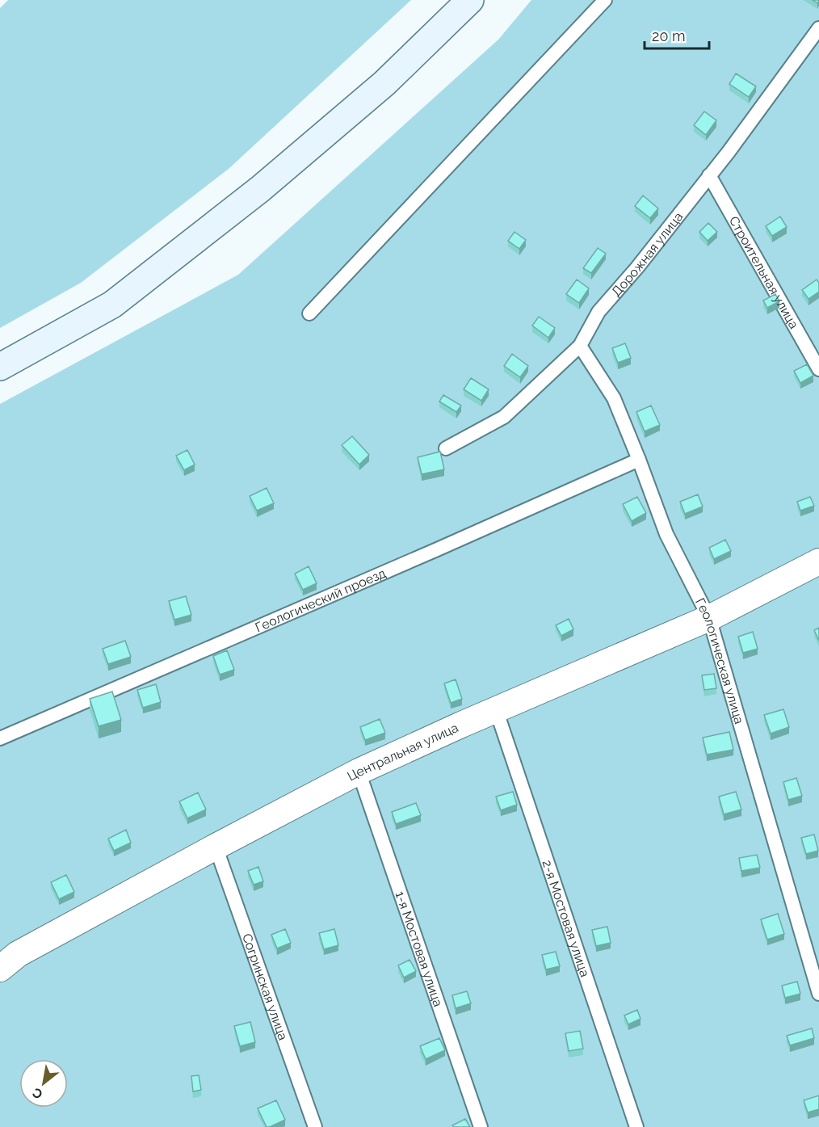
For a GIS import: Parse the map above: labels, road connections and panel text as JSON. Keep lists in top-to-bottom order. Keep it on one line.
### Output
{"streets":{"street":["Центральная улица"],"lane":["Дорожная улица","Строительная улица","Геологический проезд","Геологическая улица","2-я Мостовая улица","1-я Мостовая улица","Согринская улица"]},"crossings":[["Дорожная улица","Строительная улица"],["Дорожная улица","Геологическая улица"],["Геологический проезд","Геологическая улица"],["Геологическая улица","Центральная улица"],["Центральная улица","2-я Мостовая улица"],["Центральная улица","1-я Мостовая улица"],["Центральная улица","Согринская улица"]],"scale_bar":"20 m","north":"bottom left"}
